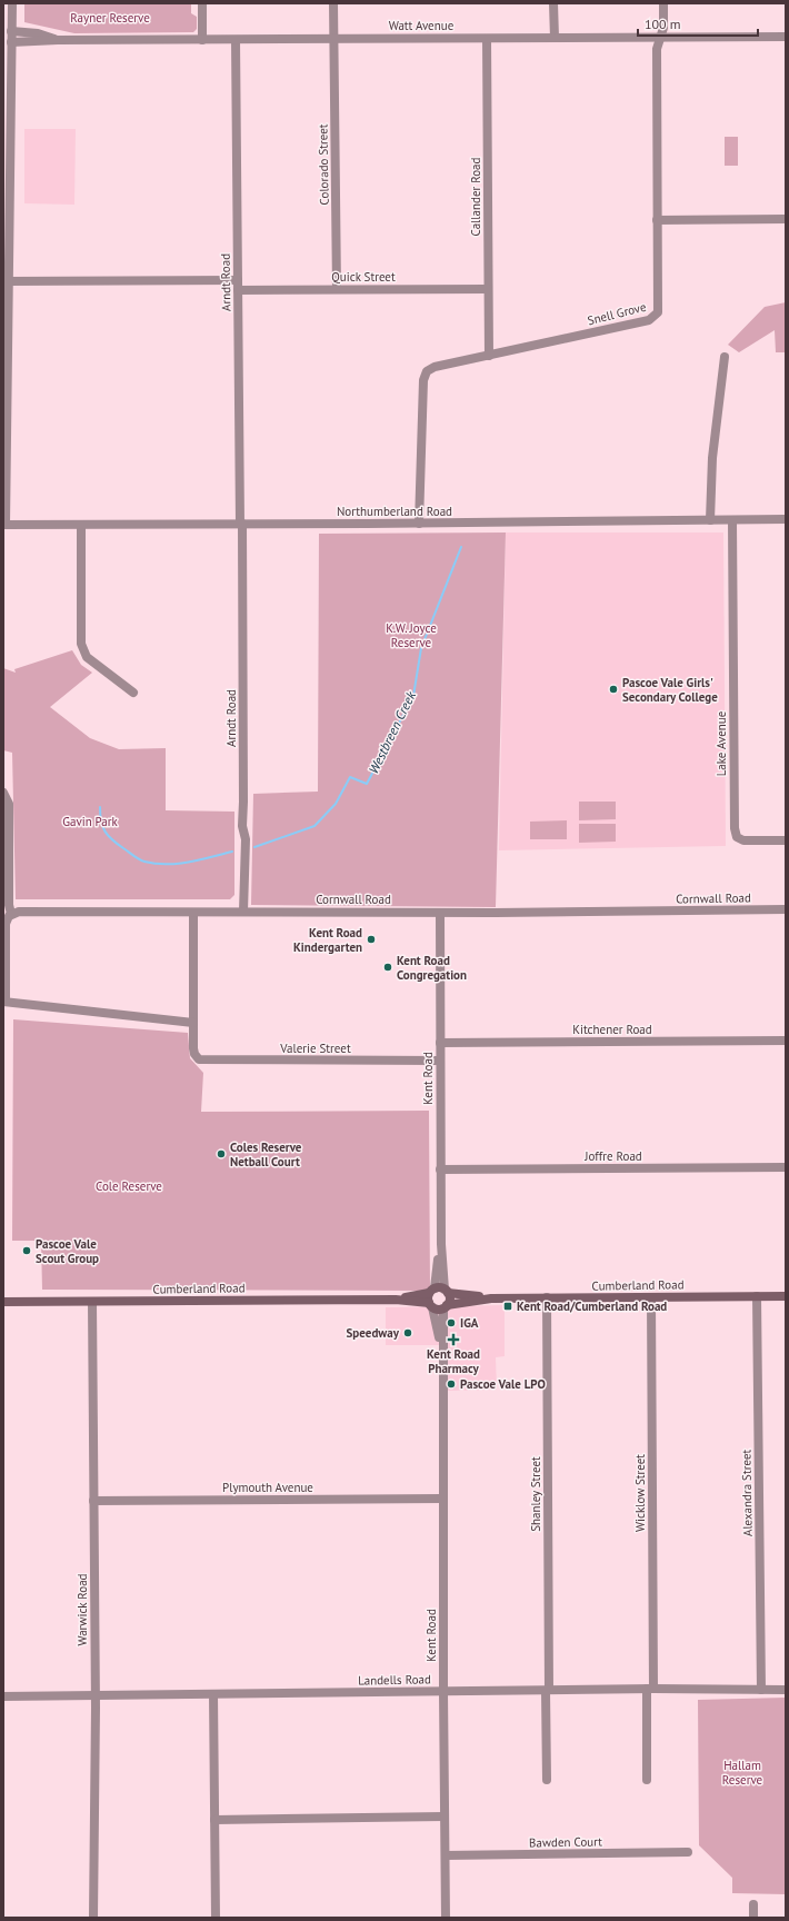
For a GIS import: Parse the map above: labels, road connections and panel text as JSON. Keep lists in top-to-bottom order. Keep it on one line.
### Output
{"streets":{"main road":["Cumberland Road"],"street":["Watt Avenue","Colorado Street","Callander Road","Quick Street","Arndt Road","Snell Grove","Northumberland Road","Lake Avenue","Cornwall Road","Kitchener Road","Valerie Street","Kent Road","Joffre Road","Plymouth Avenue","Wicklow Street","Alexandra Street","Shanley Street","Warwick Road","Landells Road","Bawden Court"]},"crossings":[["Watt Avenue","Colorado Street"],["Watt Avenue","Callander Road"],["Watt Avenue","Arndt Road"],["Watt Avenue","Snell Grove"],["Colorado Street","Quick Street"],["Callander Road","Quick Street"],["Callander Road","Snell Grove"],["Quick Street","Arndt Road"],["Arndt Road","Northumberland Road"],["Arndt Road","Cornwall Road"],["Snell Grove","Northumberland Road"],["Northumberland Road","Lake Avenue"],["Cornwall Road","Kent Road"],["Kitchener Road","Kent Road"],["Valerie Street","Kent Road"],["Kent Road","Joffre Road"],["Kent Road","Cumberland Road"],["Kent Road","Plymouth Avenue"],["Kent Road","Landells Road"],["Kent Road","Bawden Court"],["Cumberland Road","Wicklow Street"],["Cumberland Road","Alexandra Street"],["Cumberland Road","Shanley Street"],["Cumberland Road","Warwick Road"],["Plymouth Avenue","Warwick Road"],["Wicklow Street","Landells Road"],["Alexandra Street","Landells Road"],["Shanley Street","Landells Road"],["Warwick Road","Landells Road"]],"water":["Westbreen Creek"],"parks":["Rayner Reserve","K.W. Joyce Reserve","Gavin Park","Cole Reserve","Hallam Reserve"],"places":{"other":["Pascoe Vale Girls' Secondary College","Kent Road Kindergarten","Kent Road Congregation","Coles Reserve Netball Court","Pascoe Vale Scout Group","IGA","Speedway","Pascoe Vale LPO"],"transit":["Kent Road/Cumberland Road"],"health":["Kent Road Pharmacy"]},"scale_bar":"100 m"}
